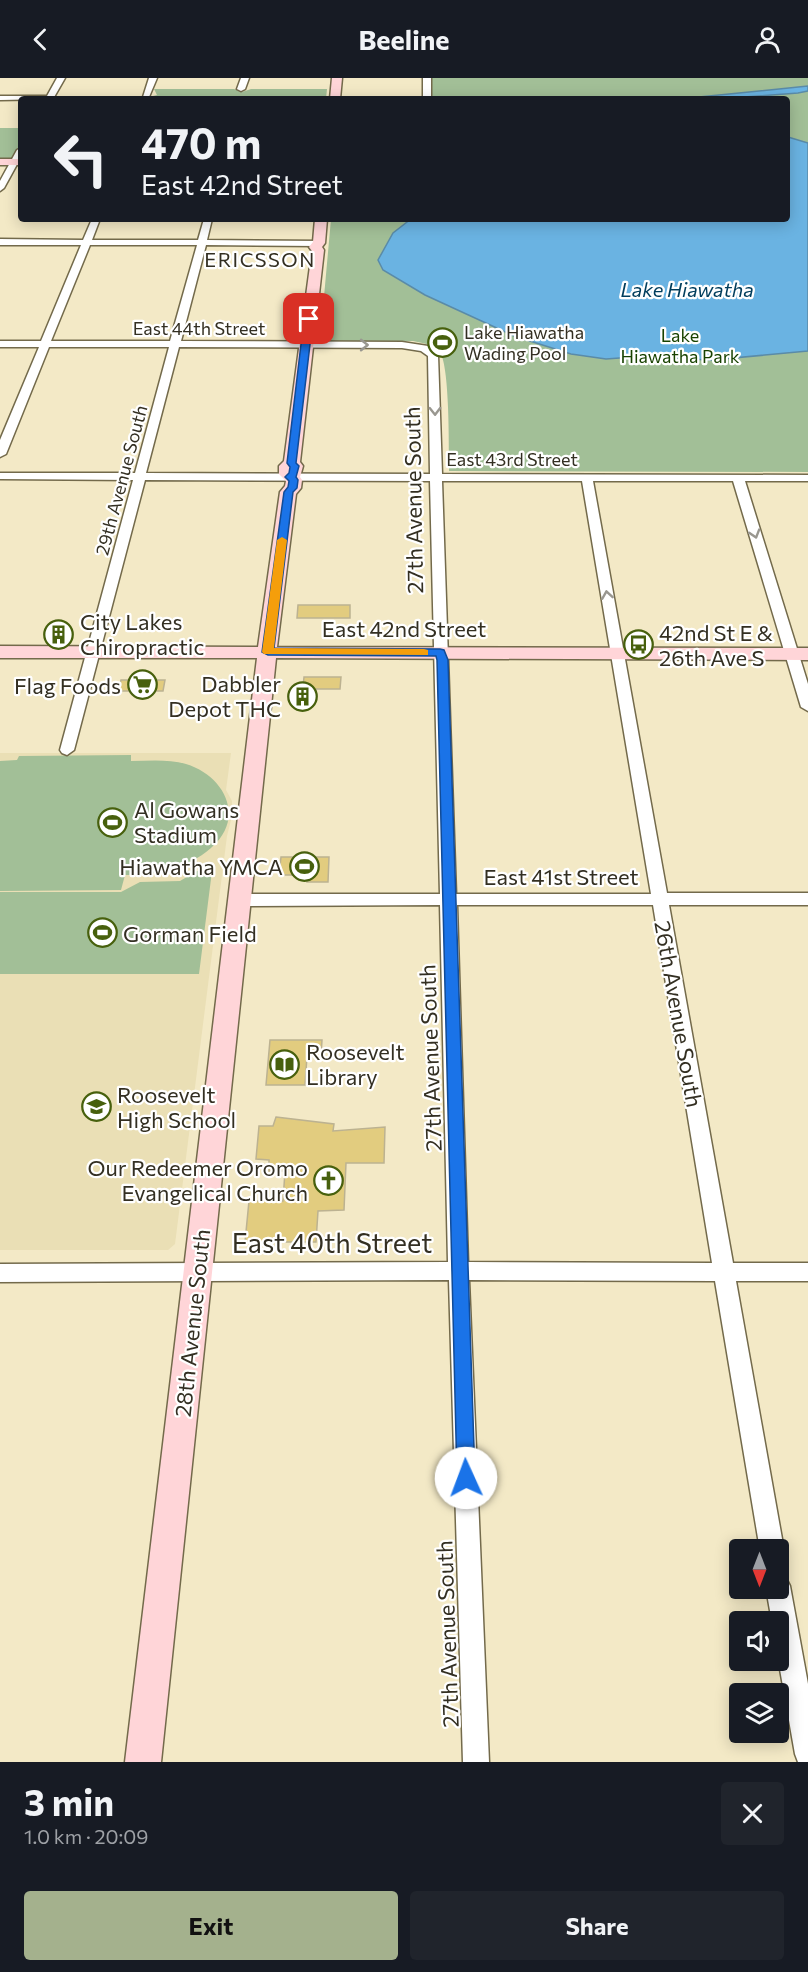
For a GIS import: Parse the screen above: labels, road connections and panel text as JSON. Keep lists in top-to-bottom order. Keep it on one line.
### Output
{"streets":{"street":["East 44th Street","East 43rd Street","29th Avenue South","27th Avenue South","East 42nd Street","East 41st Street","26th Avenue South","East 40th Street","28th Avenue South"]},"crossings":[["East 44th Street","29th Avenue South"],["East 44th Street","27th Avenue South"],["East 44th Street","28th Avenue South"],["East 43rd Street","29th Avenue South"],["East 43rd Street","27th Avenue South"],["East 43rd Street","26th Avenue South"],["East 43rd Street","28th Avenue South"],["29th Avenue South","East 42nd Street"],["27th Avenue South","East 42nd Street"],["27th Avenue South","East 41st Street"],["27th Avenue South","East 40th Street"],["East 42nd Street","26th Avenue South"],["East 42nd Street","28th Avenue South"],["East 41st Street","26th Avenue South"],["East 41st Street","28th Avenue South"],["26th Avenue South","East 40th Street"],["East 40th Street","28th Avenue South"]],"districts":["ERICSSON"],"water":["Lake Hiawatha"],"parks":["Lake Hiawatha Park"],"places":{"sports":["Lake Hiawatha Wading Pool","Al Gowans Stadium","Hiawatha YMCA","Gorman Field"],"building":["City Lakes Chiropractic","Dabbler Depot THC"],"bus stop":["42nd St E & 26th Ave S"],"supermarket":["Flag Foods"],"library":["Roosevelt Library"],"school or university":["Roosevelt High School"],"church":["Our Redeemer Oromo Evangelical Church"]},"north":"bottom","page":{"header":"Beeline","turn":["470 m","East 42nd Street"],"heading":["3 min","1.0 km · 20:09"],"buttons":["Exit","Share"]}}
